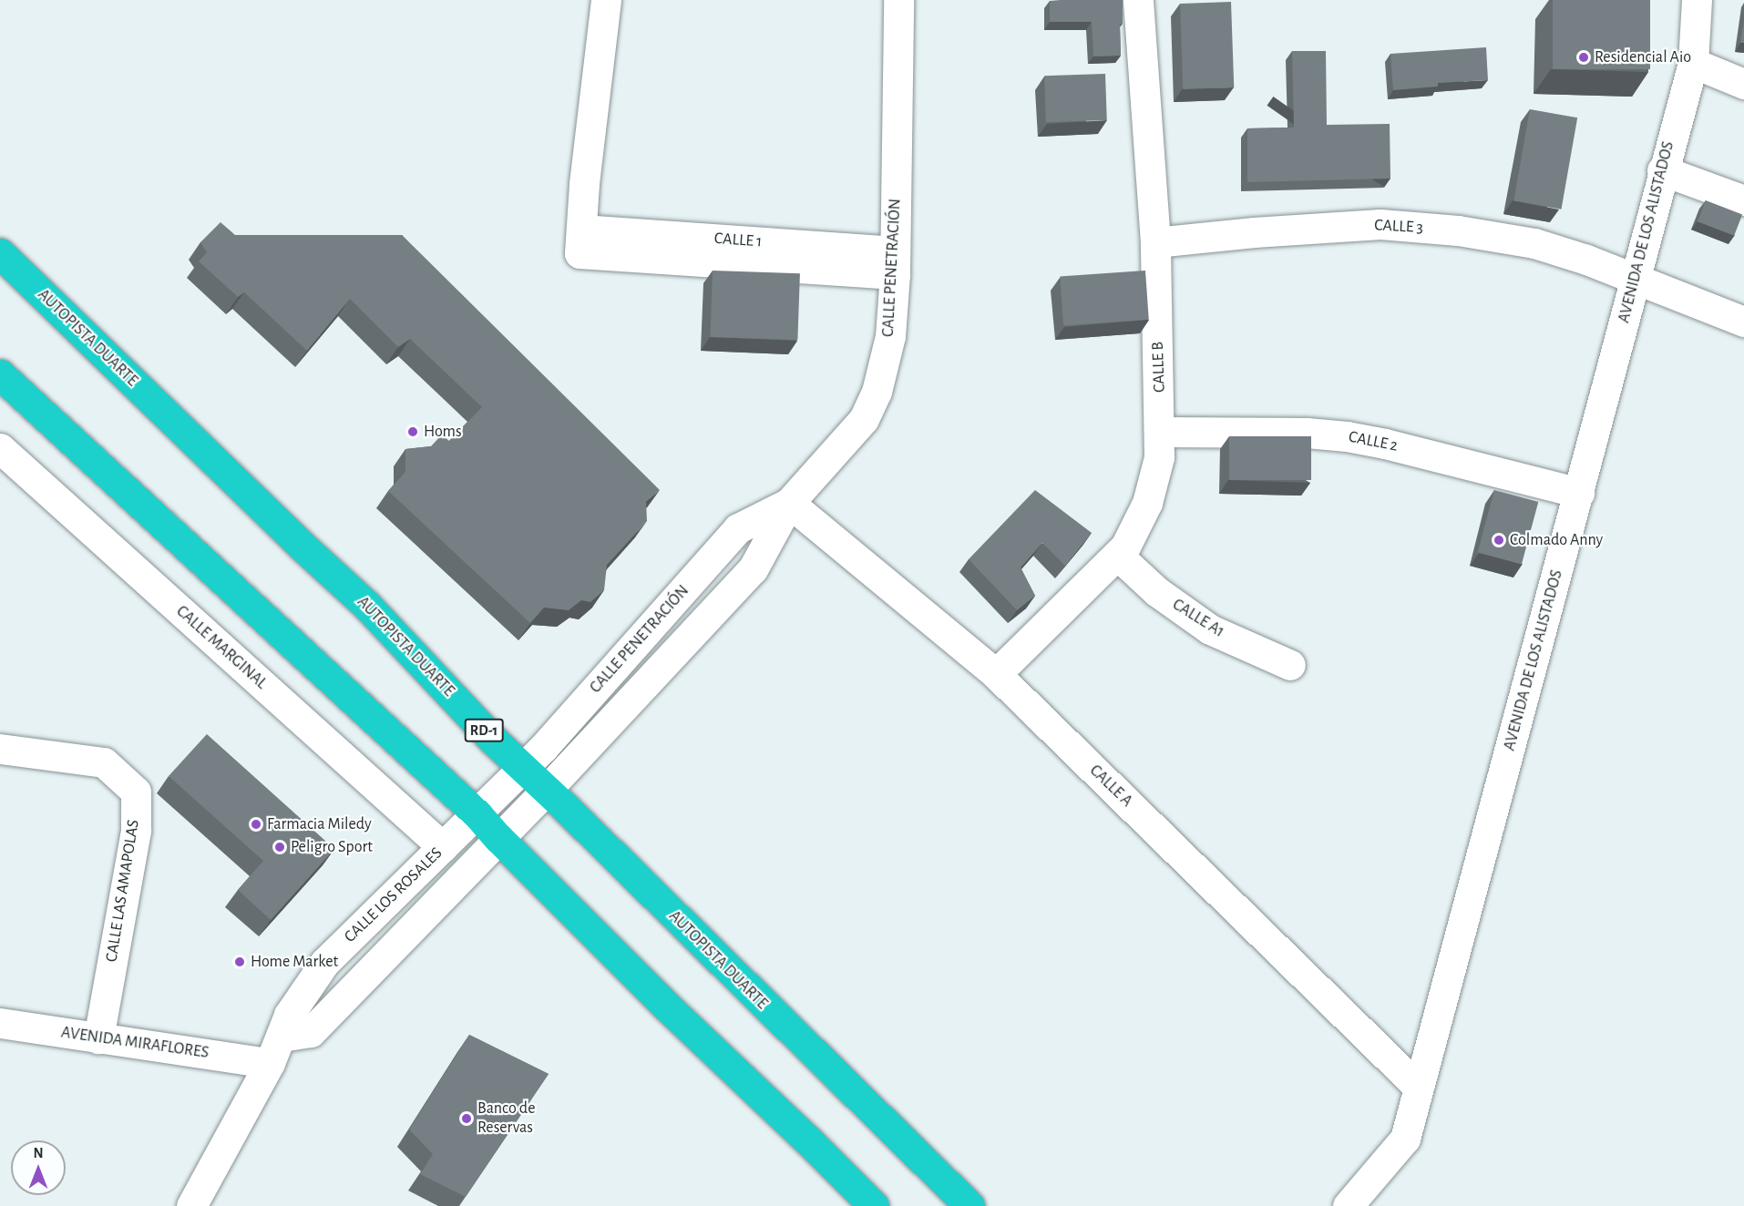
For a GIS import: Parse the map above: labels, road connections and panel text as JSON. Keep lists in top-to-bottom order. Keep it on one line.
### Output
{"streets":{"highway":["AUTOPISTA DUARTE","RD-1"],"street":["CALLE 3","AVENIDA DE LOS ALISTADOS","CALLE 1","CALLE PENETRACIÓN","CALLE B","CALLE 2","CALLE A1","CALLE MARGINAL","CALLE A","CALLE LAS AMAPOLAS","CALLE LOS ROSALES","AVENIDA MIRAFLORES"]},"crossings":[["CALLE 3","AVENIDA DE LOS ALISTADOS"],["CALLE 3","CALLE B"],["AVENIDA DE LOS ALISTADOS","CALLE 2"],["AVENIDA DE LOS ALISTADOS","CALLE A"],["CALLE 1","CALLE PENETRACIÓN"],["CALLE PENETRACIÓN","AUTOPISTA DUARTE"],["CALLE PENETRACIÓN","CALLE A"],["CALLE PENETRACIÓN","CALLE LOS ROSALES"],["CALLE B","CALLE 2"],["CALLE B","CALLE A1"],["CALLE B","CALLE A"],["CALLE MARGINAL","CALLE LOS ROSALES"],["CALLE LAS AMAPOLAS","AVENIDA MIRAFLORES"],["CALLE LOS ROSALES","AVENIDA MIRAFLORES"]],"places":["Residencial Aio","Homs","Colmado Anny","Farmacia Miledy","Peligro Sport","Home Market","Banco de Reservas"],"north":"top"}
